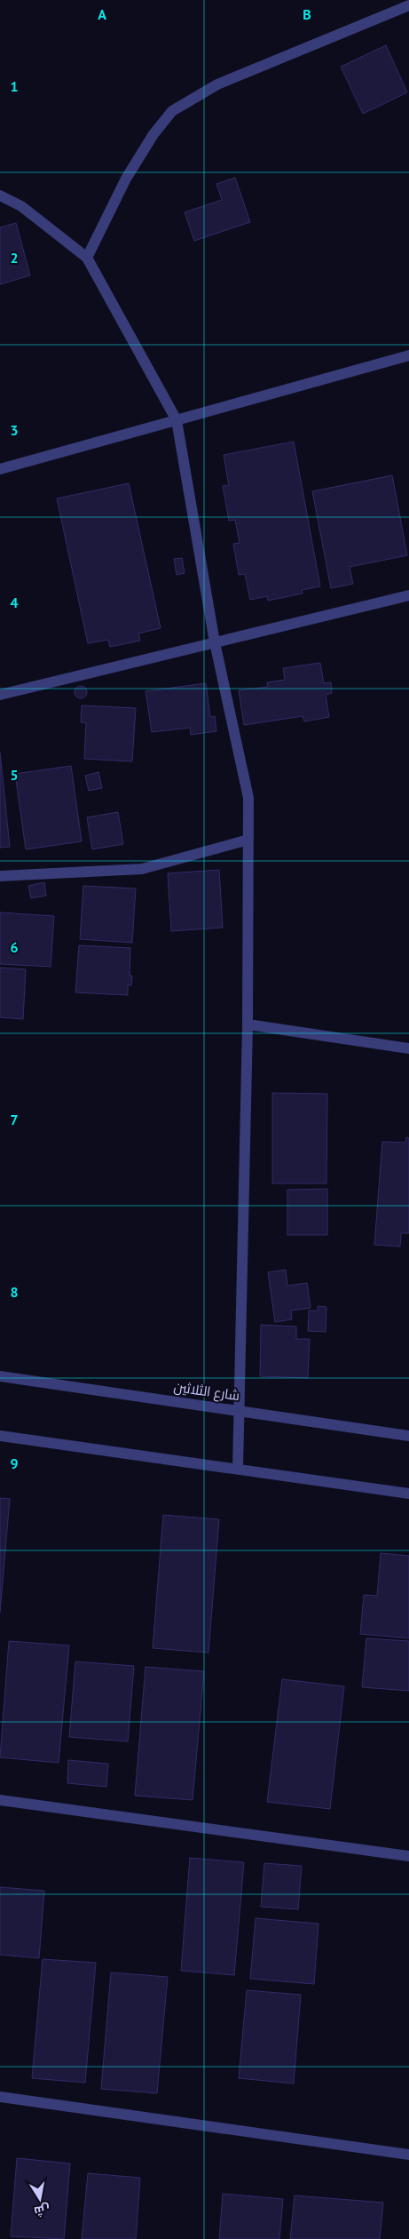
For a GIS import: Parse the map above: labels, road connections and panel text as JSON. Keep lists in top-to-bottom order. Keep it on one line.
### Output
{"streets":{"street":["شارع الثلاثين"]},"north":"bottom","grid":{"columns":["A","B"],"rows":["1","2","3","4","5","6","7","8","9"]}}
